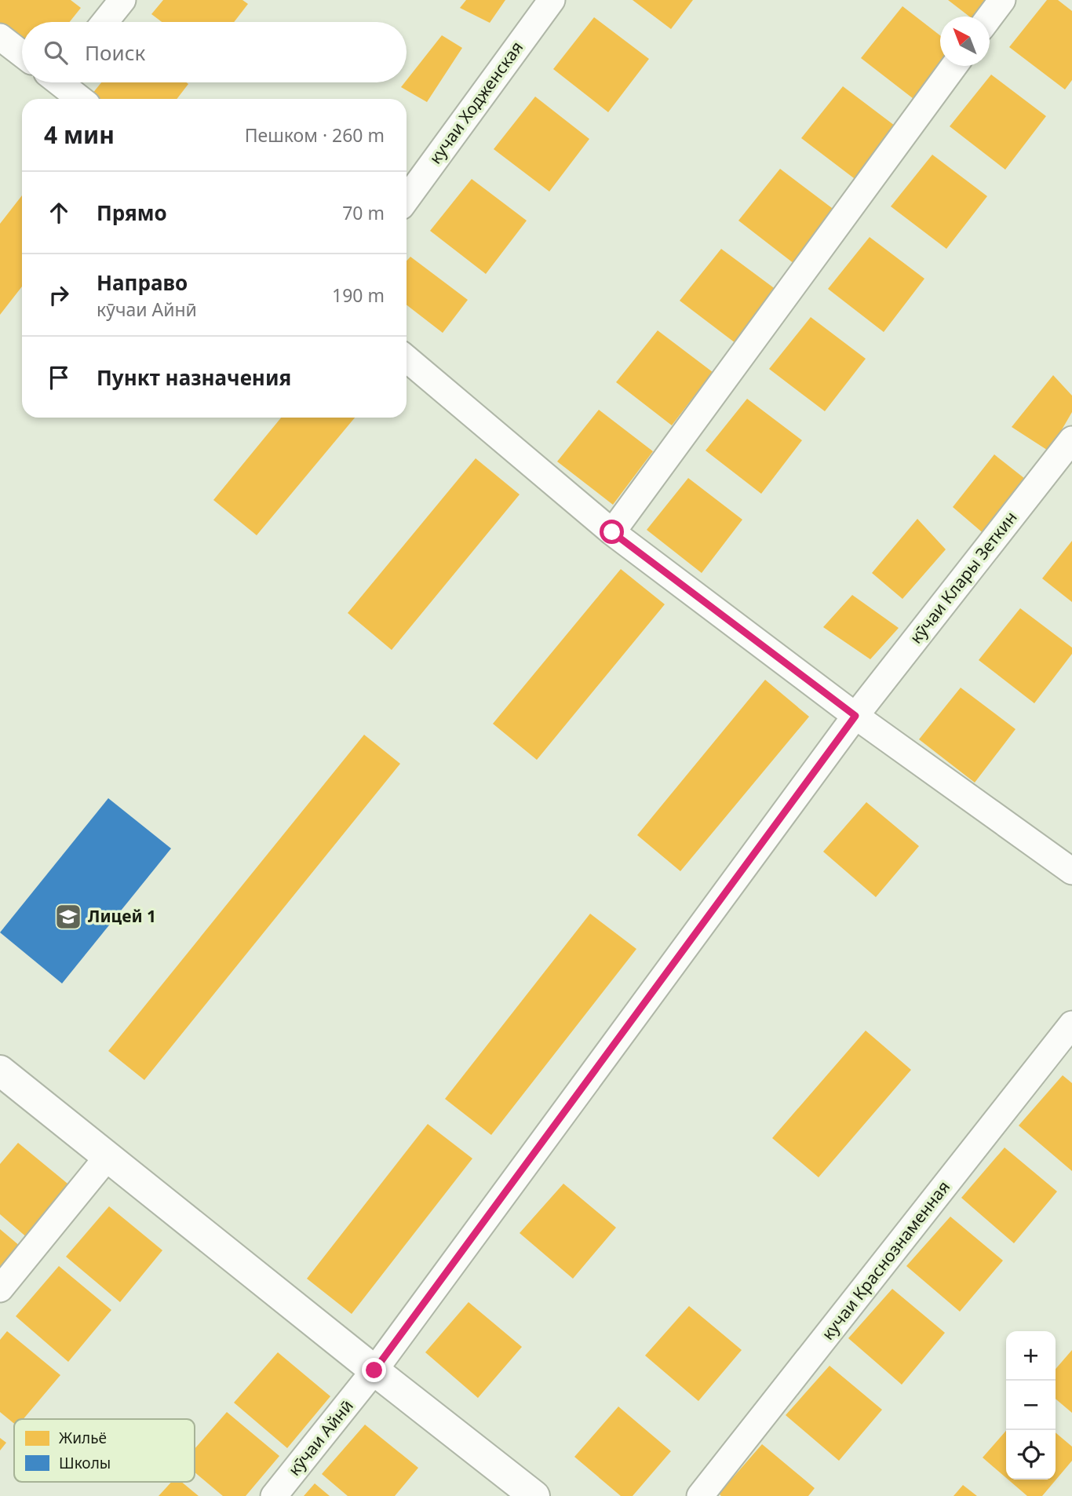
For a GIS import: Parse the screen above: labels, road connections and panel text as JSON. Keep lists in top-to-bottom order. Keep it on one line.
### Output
{"streets":{"street":["кучаи Ходженская","кӯчаи Клары Зеткин","кучаи Краснознаменная","кӯчаи Айнӣ"]},"crossings":[["кӯчаи Клары Зеткин","кӯчаи Айнӣ"]],"places":{"school or university":["Лицей 1"]},"legend":["Жильё","Школы"],"north":"top left","page":{"search":"Поиск","heading":["4 мин","Пешком · 260 m"],"list":[["Прямо","70 m"],["Направо","кӯчаи Айнӣ","190 m"],"Пункт назначения"],"map_buttons":["+","−"]}}
